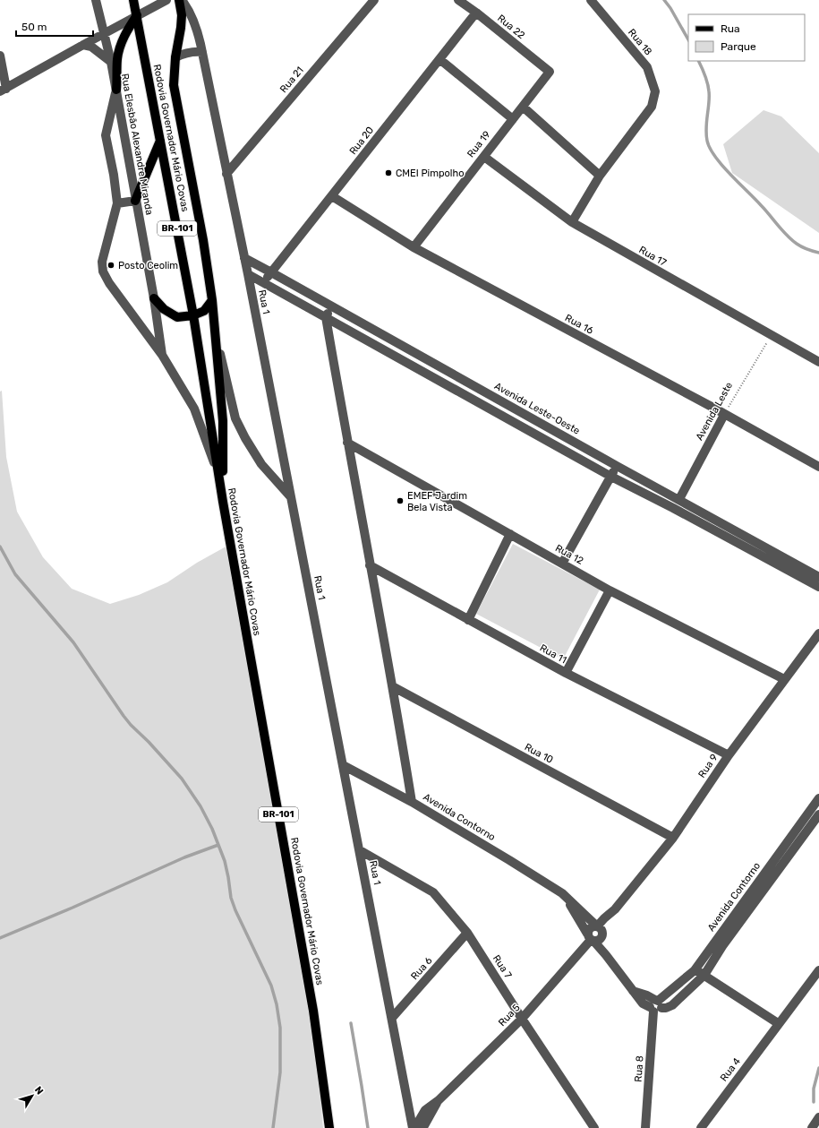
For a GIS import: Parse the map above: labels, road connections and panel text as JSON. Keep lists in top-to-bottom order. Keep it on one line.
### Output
{"streets":{"main road":["Rodovia Governador Mário Covas","BR-101"],"street":["Rua 22","Rua 18","Rua 21","Rua 20","Rua Elesbão Alexandre Miranda","Rua 19","Rua 17","Rua 1","Rua 16","Avenida Leste-Oeste","Avenida Leste","Rua 12","Rua 11","Rua 10","Rua 9","Avenida Contorno","Rua 7","Rua 6","Rua 5","Rua 8","Rua 4"]},"crossings":[["Rua 22","Rua 20"],["Rua 22","Rua 19"],["Rua 21","Rua 1"],["Rodovia Governador Mário Covas","Rua Elesbão Alexandre Miranda"],["Rua 20","Rua 16"],["Rua 20","Avenida Leste-Oeste"],["Rua 19","Rua 17"],["Rua 19","Rua 16"],["Rua 17","Avenida Leste"],["Rua 1","Avenida Leste-Oeste"],["Rua 1","Avenida Contorno"],["Rua 1","Rua 7"],["Rua 1","Rua 6"],["Rua 1","Rua 5"],["Rua 16","Avenida Leste"],["Avenida Leste-Oeste","Avenida Leste"],["Rua 12","Rua 9"],["Rua 11","Rua 9"],["Rua 10","Rua 9"],["Rua 9","Avenida Contorno"],["Rua 9","Rua 5"],["Avenida Contorno","Rua 5"],["Avenida Contorno","Rua 8"],["Rua 7","Rua 6"],["Rua 7","Rua 5"]],"places":["CMEI Pimpolho","Posto Ceolim","EMEF Jardim Bela Vista"],"legend":["Rua","Parque"],"scale_bar":"50 m","north":"top right"}
